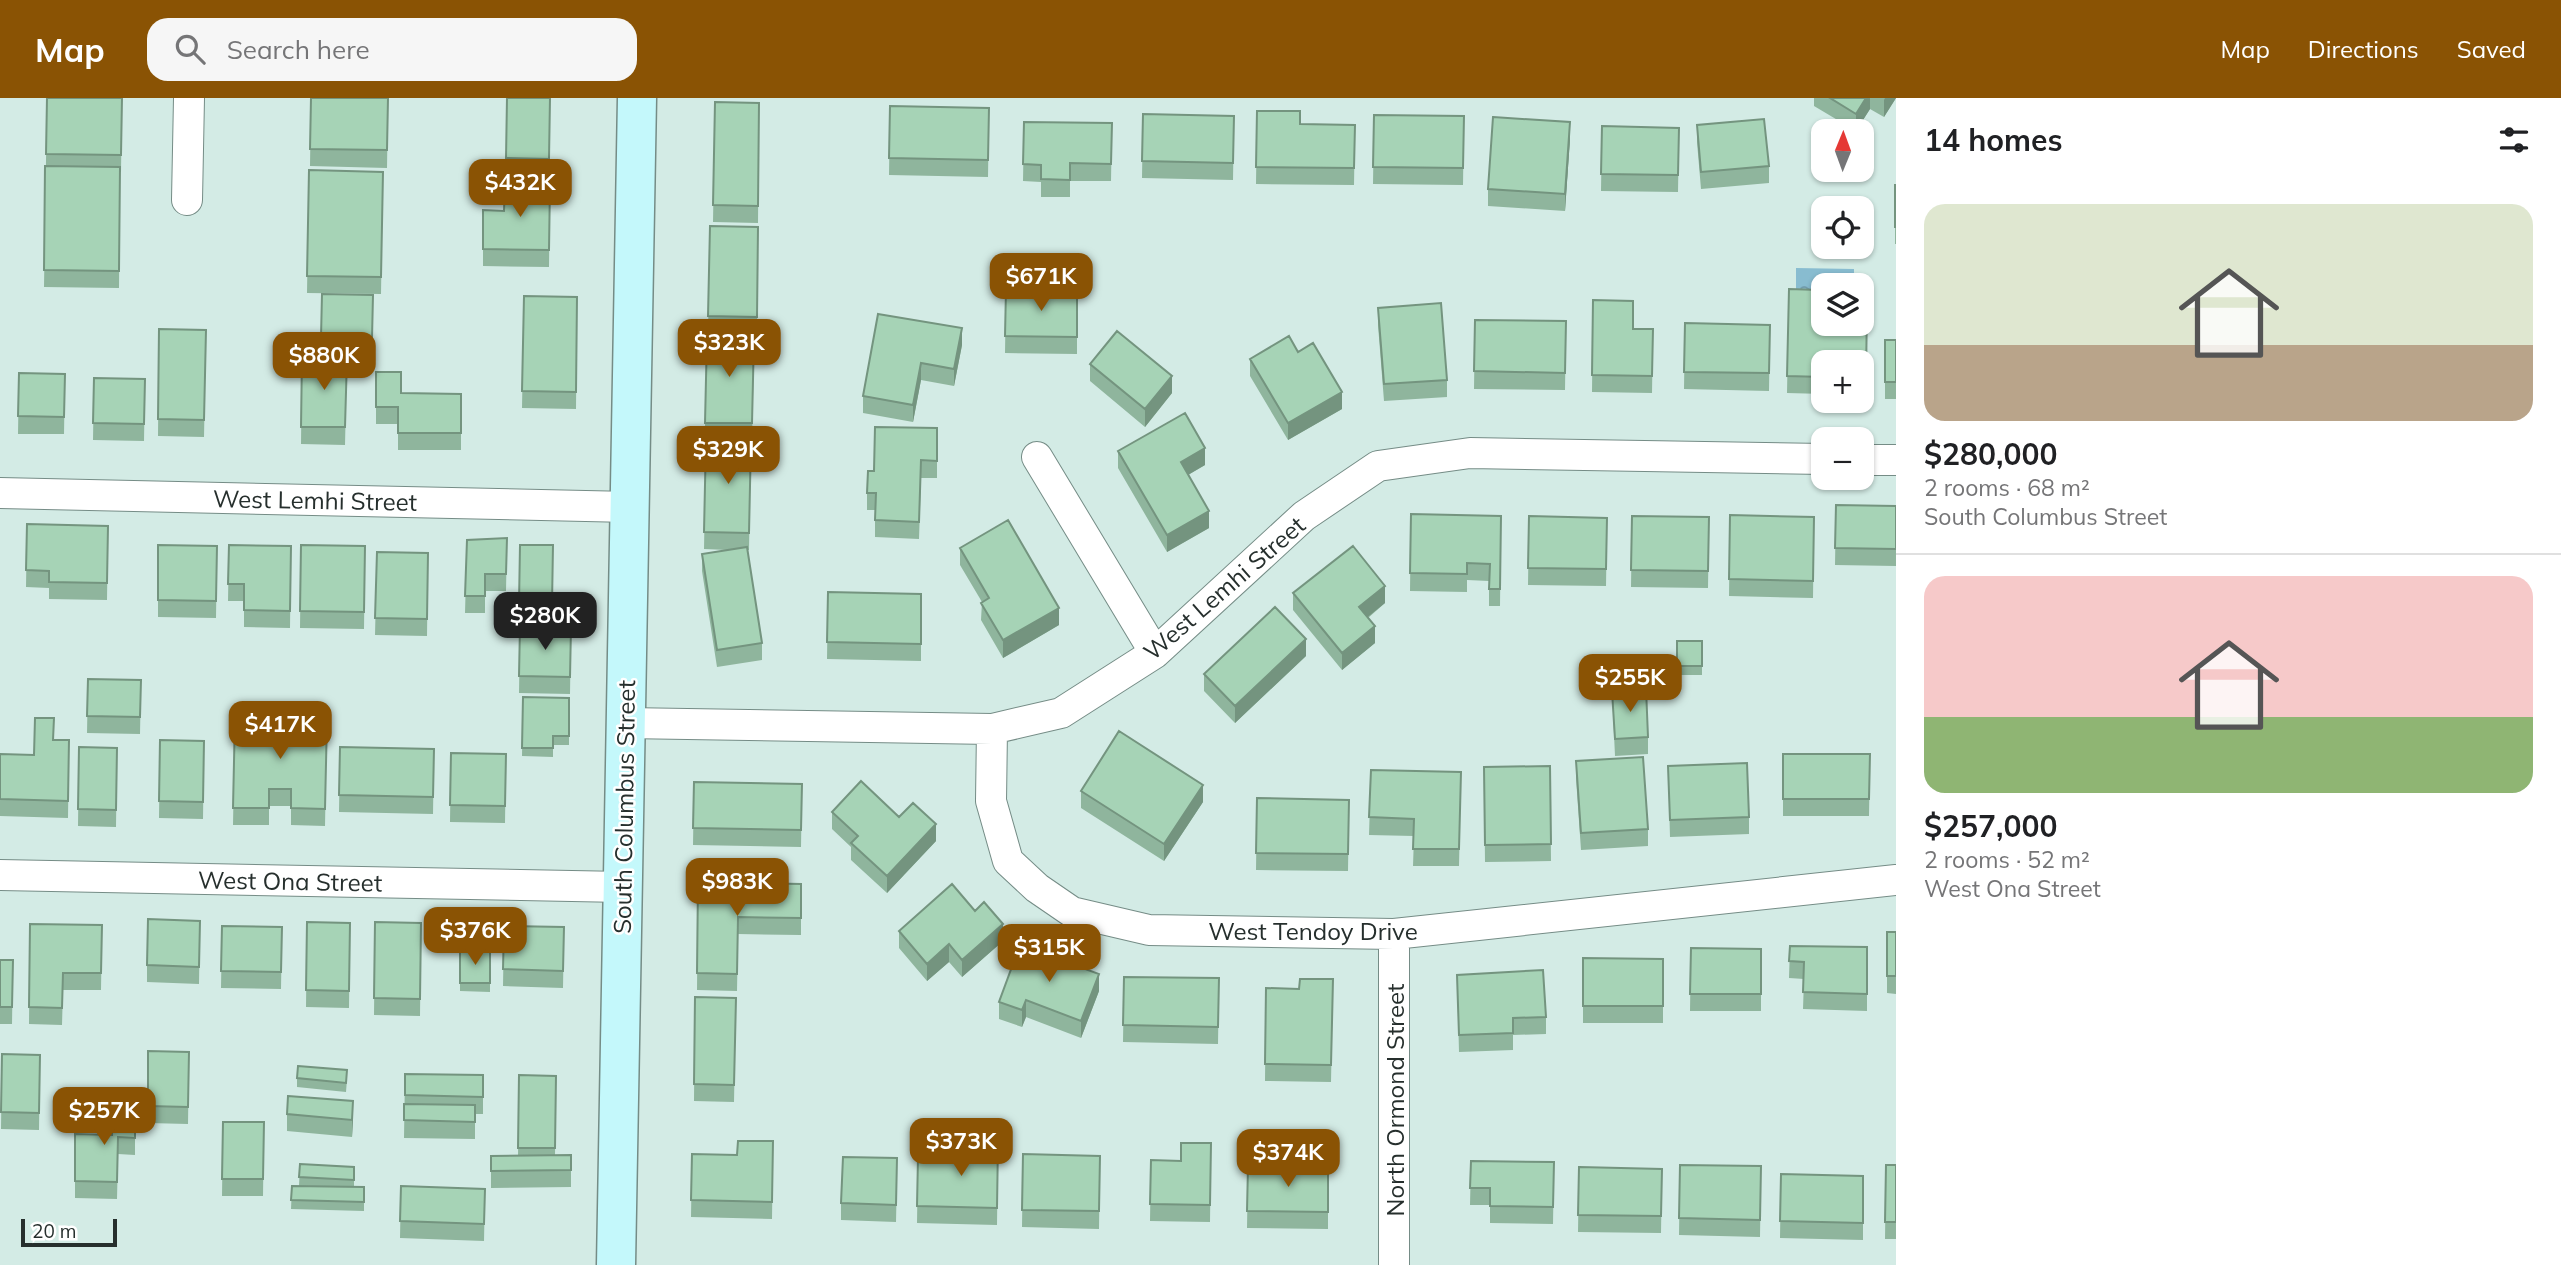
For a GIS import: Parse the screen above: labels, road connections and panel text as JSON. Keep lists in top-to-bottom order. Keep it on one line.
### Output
{"streets":{"street":["West Lemhi Street","South Columbus Street","West Ona Street","West Tendoy Drive","North Ormond Street"]},"crossings":[["West Lemhi Street","South Columbus Street"],["West Lemhi Street","West Tendoy Drive"],["South Columbus Street","West Ona Street"],["West Tendoy Drive","North Ormond Street"]],"scale_bar":"20 m","north":"top","page":{"header":"Map","search":"Search here","nav":["Map","Directions","Saved"],"heading":"14 homes","map_buttons":["+","−"],"price":["$432K","$671K","$323K","$880K","$329K","$280K","$255K","$417K","$983K","$376K","$315K","$257K","$373K","$374K"],"list":[{"name":"$280,000","note":"2 rooms · 68 m² · South Columbus Street"},{"name":"$257,000","note":"2 rooms · 52 m² · West Ona Street"}],"scale":"20 m"}}
